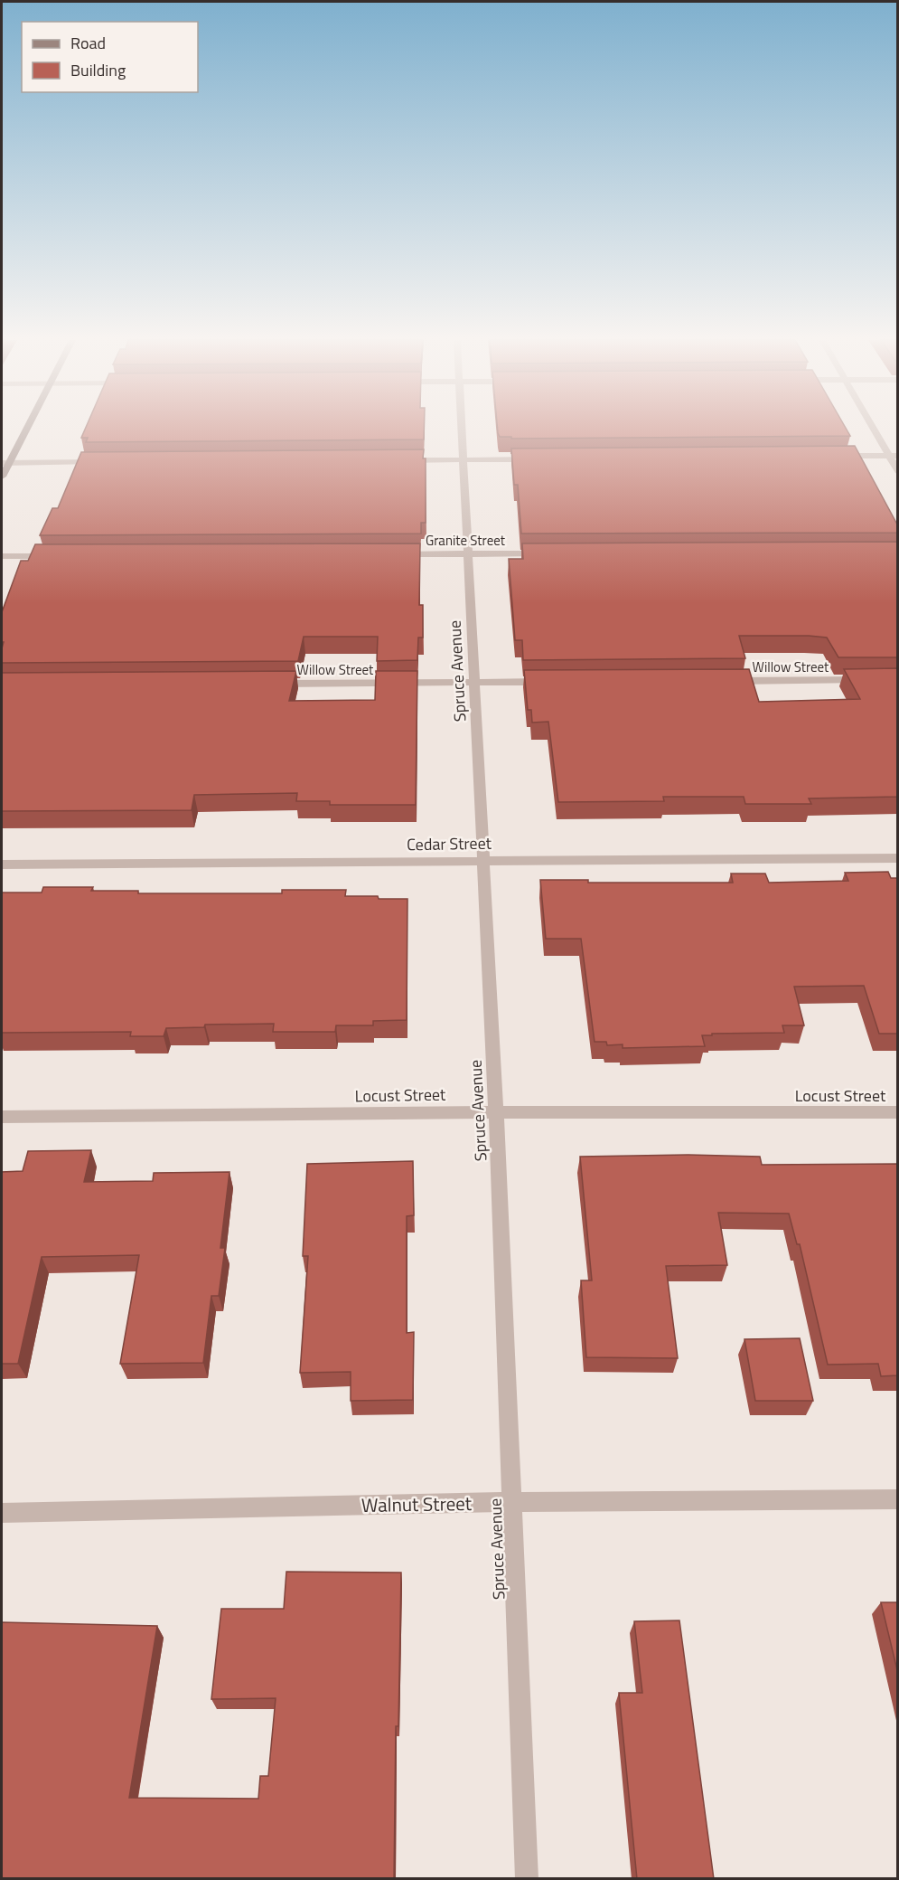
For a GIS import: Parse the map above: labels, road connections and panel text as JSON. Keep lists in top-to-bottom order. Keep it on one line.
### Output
{"streets":{"street":["Granite Street","Willow Street","Spruce Avenue","Cedar Street","Locust Street","Walnut Street"]},"crossings":[["Granite Street","Spruce Avenue"],["Willow Street","Spruce Avenue"],["Spruce Avenue","Cedar Street"],["Spruce Avenue","Locust Street"],["Spruce Avenue","Walnut Street"]],"legend":["Road","Building"]}
